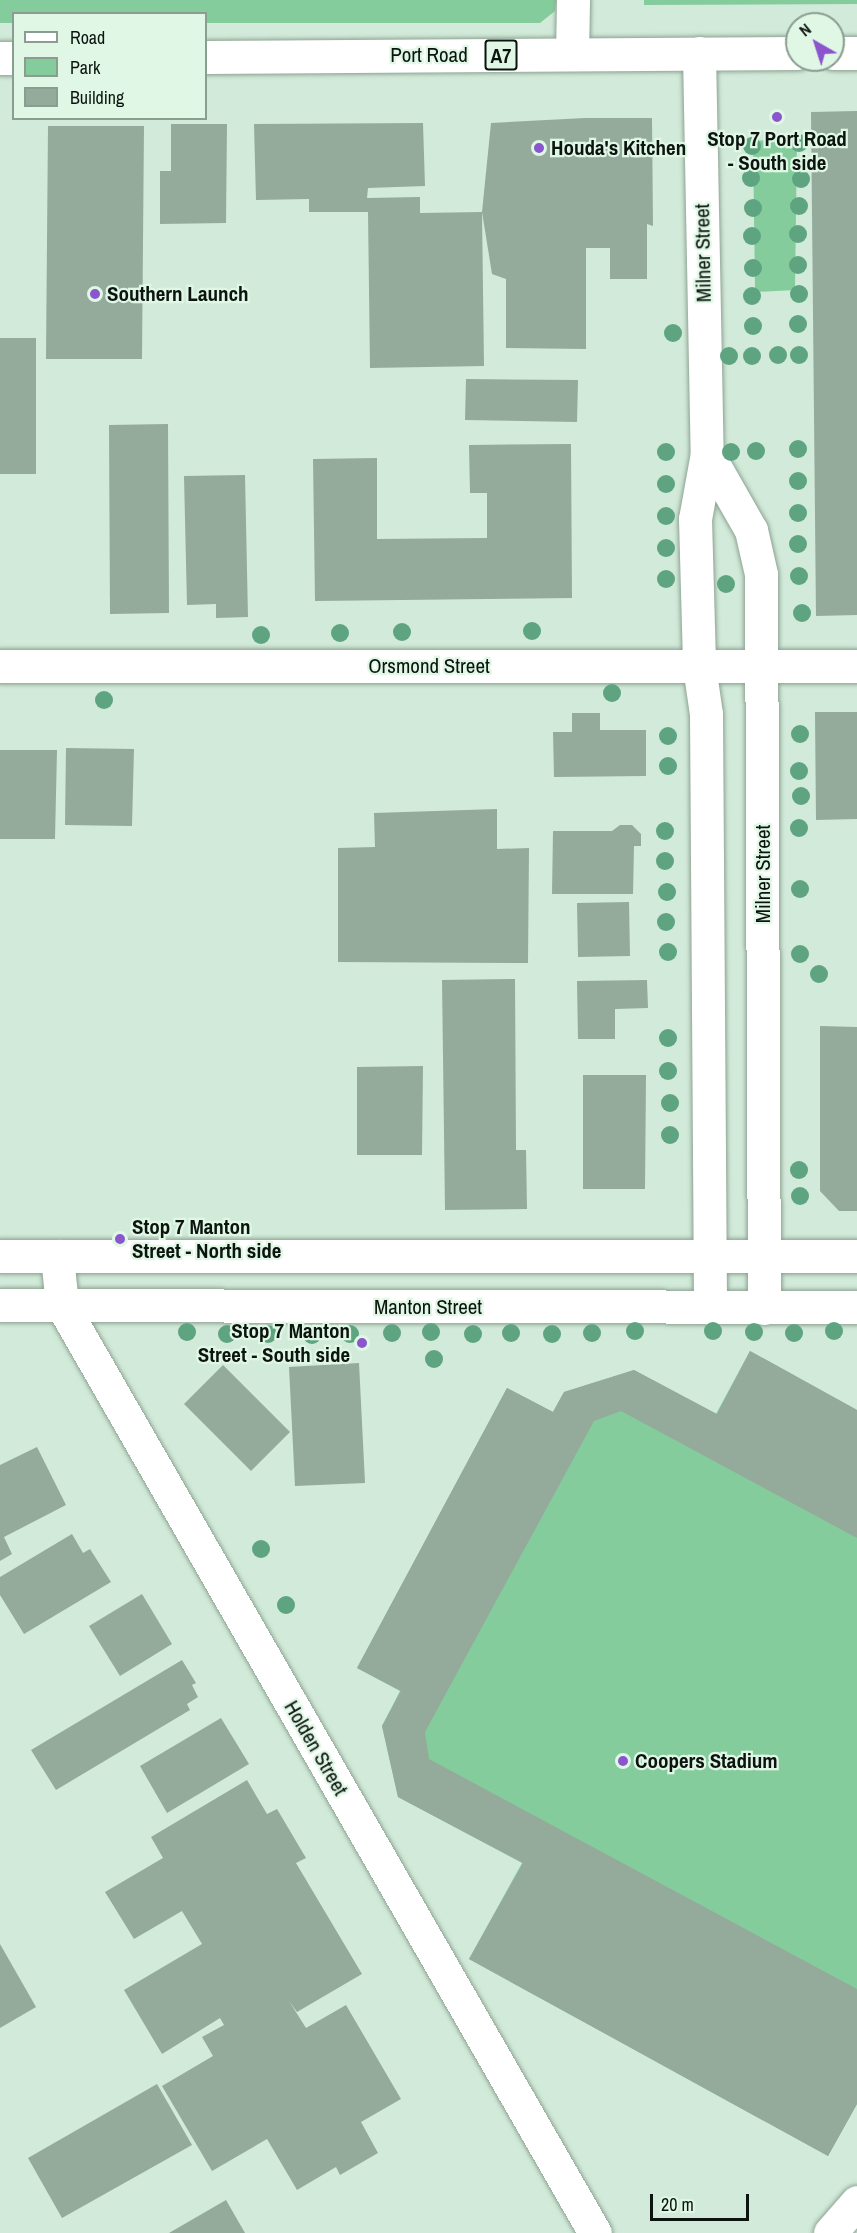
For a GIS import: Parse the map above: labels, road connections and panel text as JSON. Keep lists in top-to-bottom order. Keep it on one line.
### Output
{"streets":{"main road":["Port Road","A7","Milner Street","Orsmond Street","Manton Street","Holden Street"]},"crossings":[["Port Road","Milner Street"],["Milner Street","Orsmond Street"],["Milner Street","Manton Street"],["Manton Street","Holden Street"]],"places":["Stop 7 Port Road - South side","Houda's Kitchen","Southern Launch","Stop 7 Manton Street - North side","Stop 7 Manton Street - South side","Coopers Stadium"],"legend":["Road","Park","Building"],"scale_bar":"20 m","north":"top left"}
